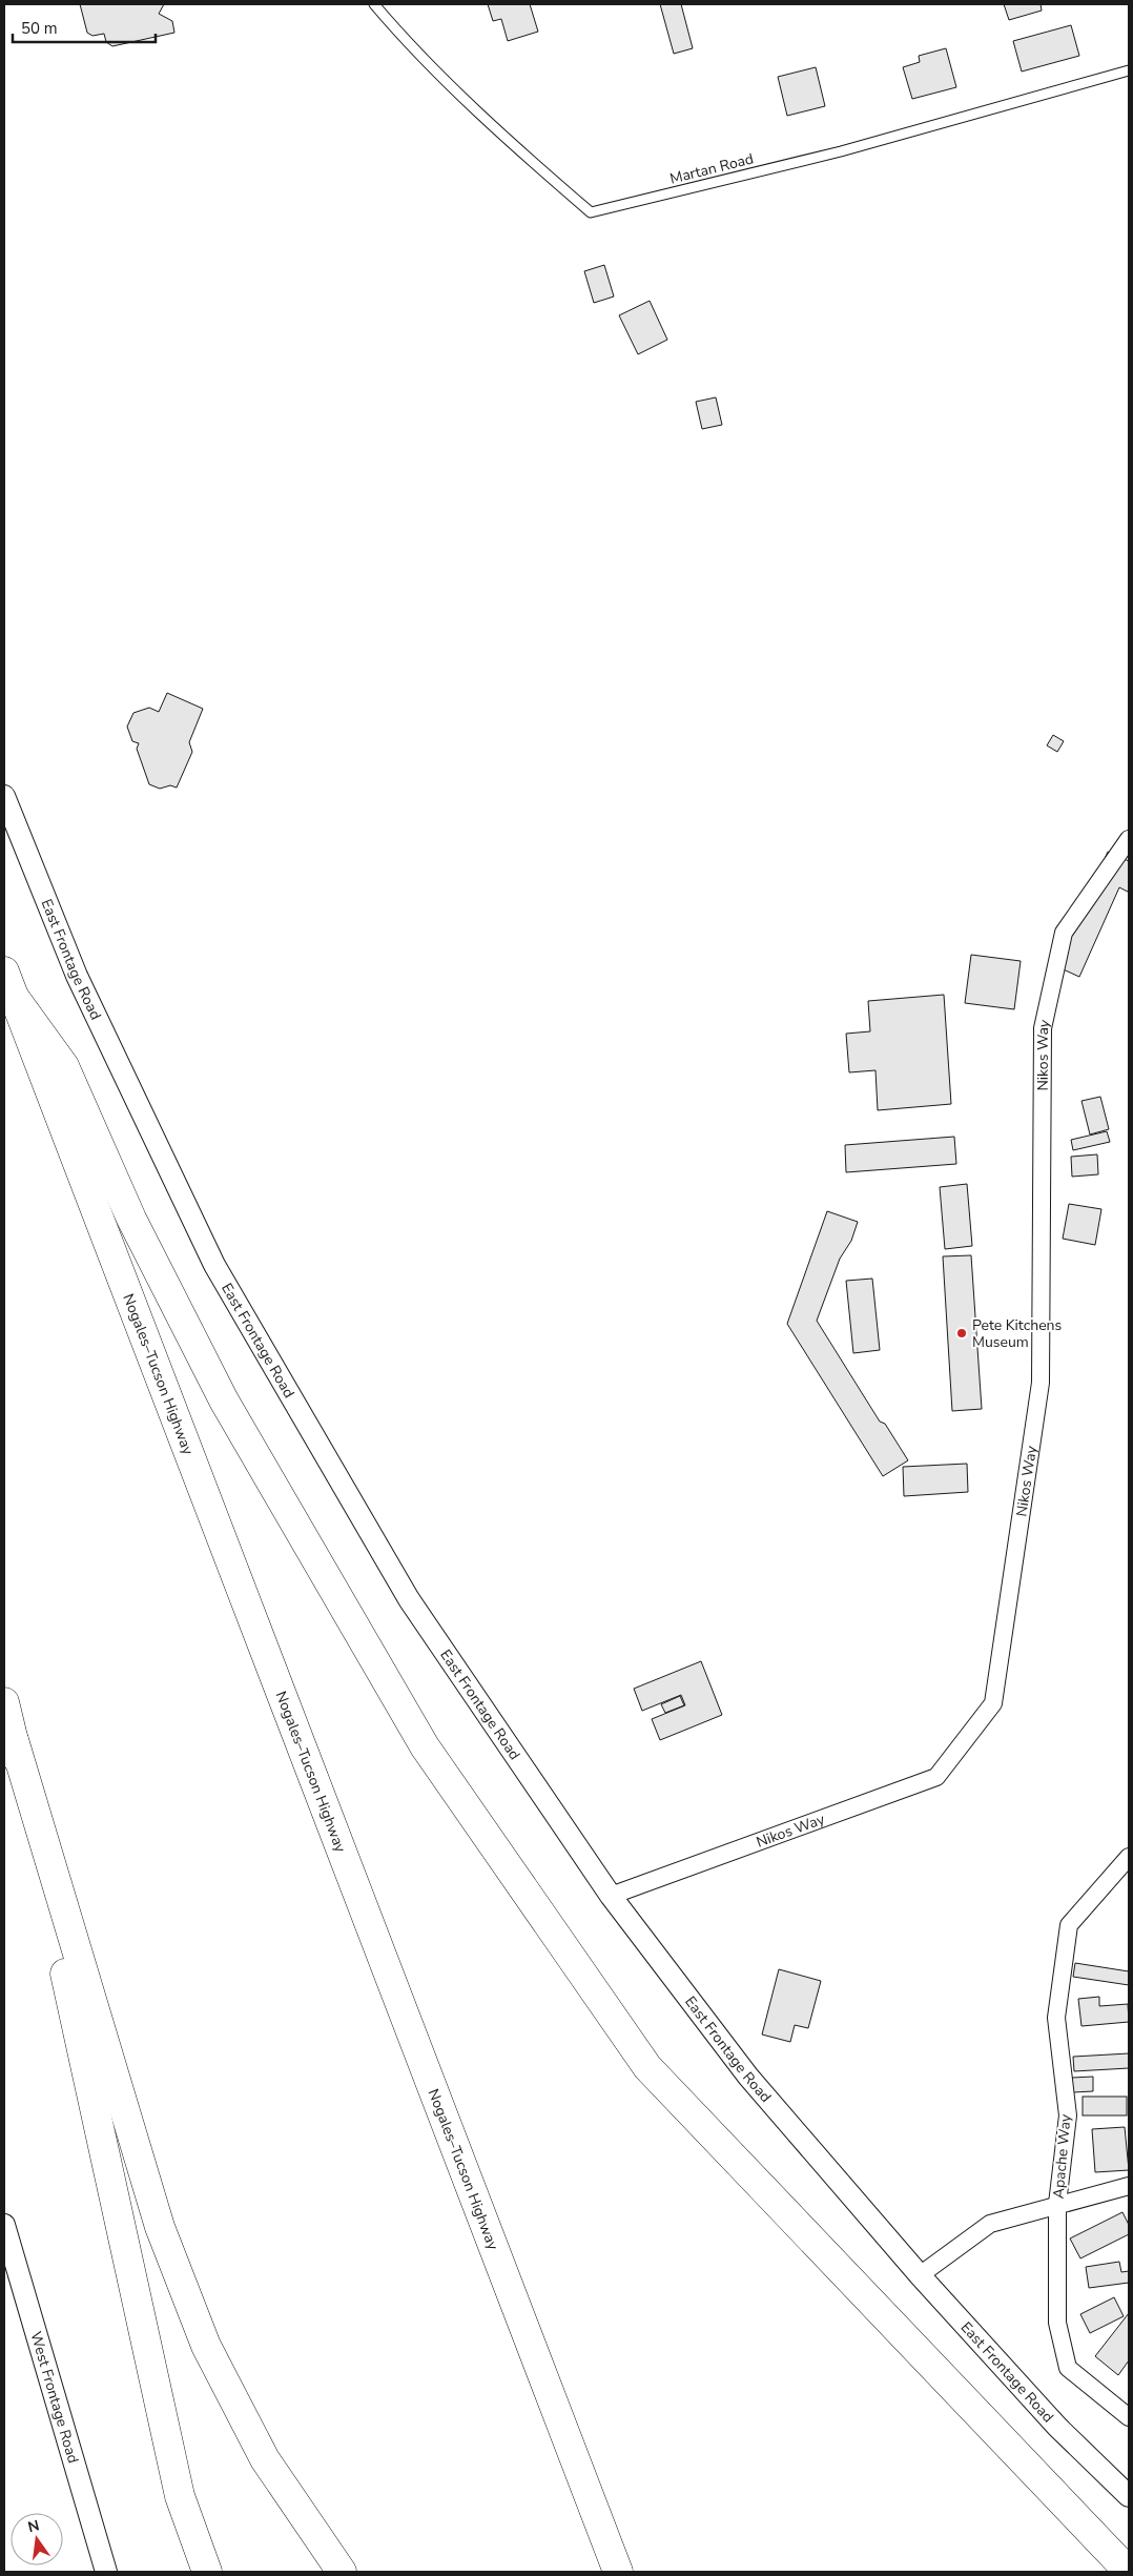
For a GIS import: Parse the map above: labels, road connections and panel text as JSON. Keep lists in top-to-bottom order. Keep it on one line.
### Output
{"streets":{"highway":["Nogales–Tucson Highway"],"street":["East Frontage Road","Nikos Way","Apache Way","West Frontage Road"],"lane":["Martan Road"]},"crossings":[["East Frontage Road","Nikos Way"]],"places":["Pete Kitchens Museum"],"scale_bar":"50 m","north":"top"}
